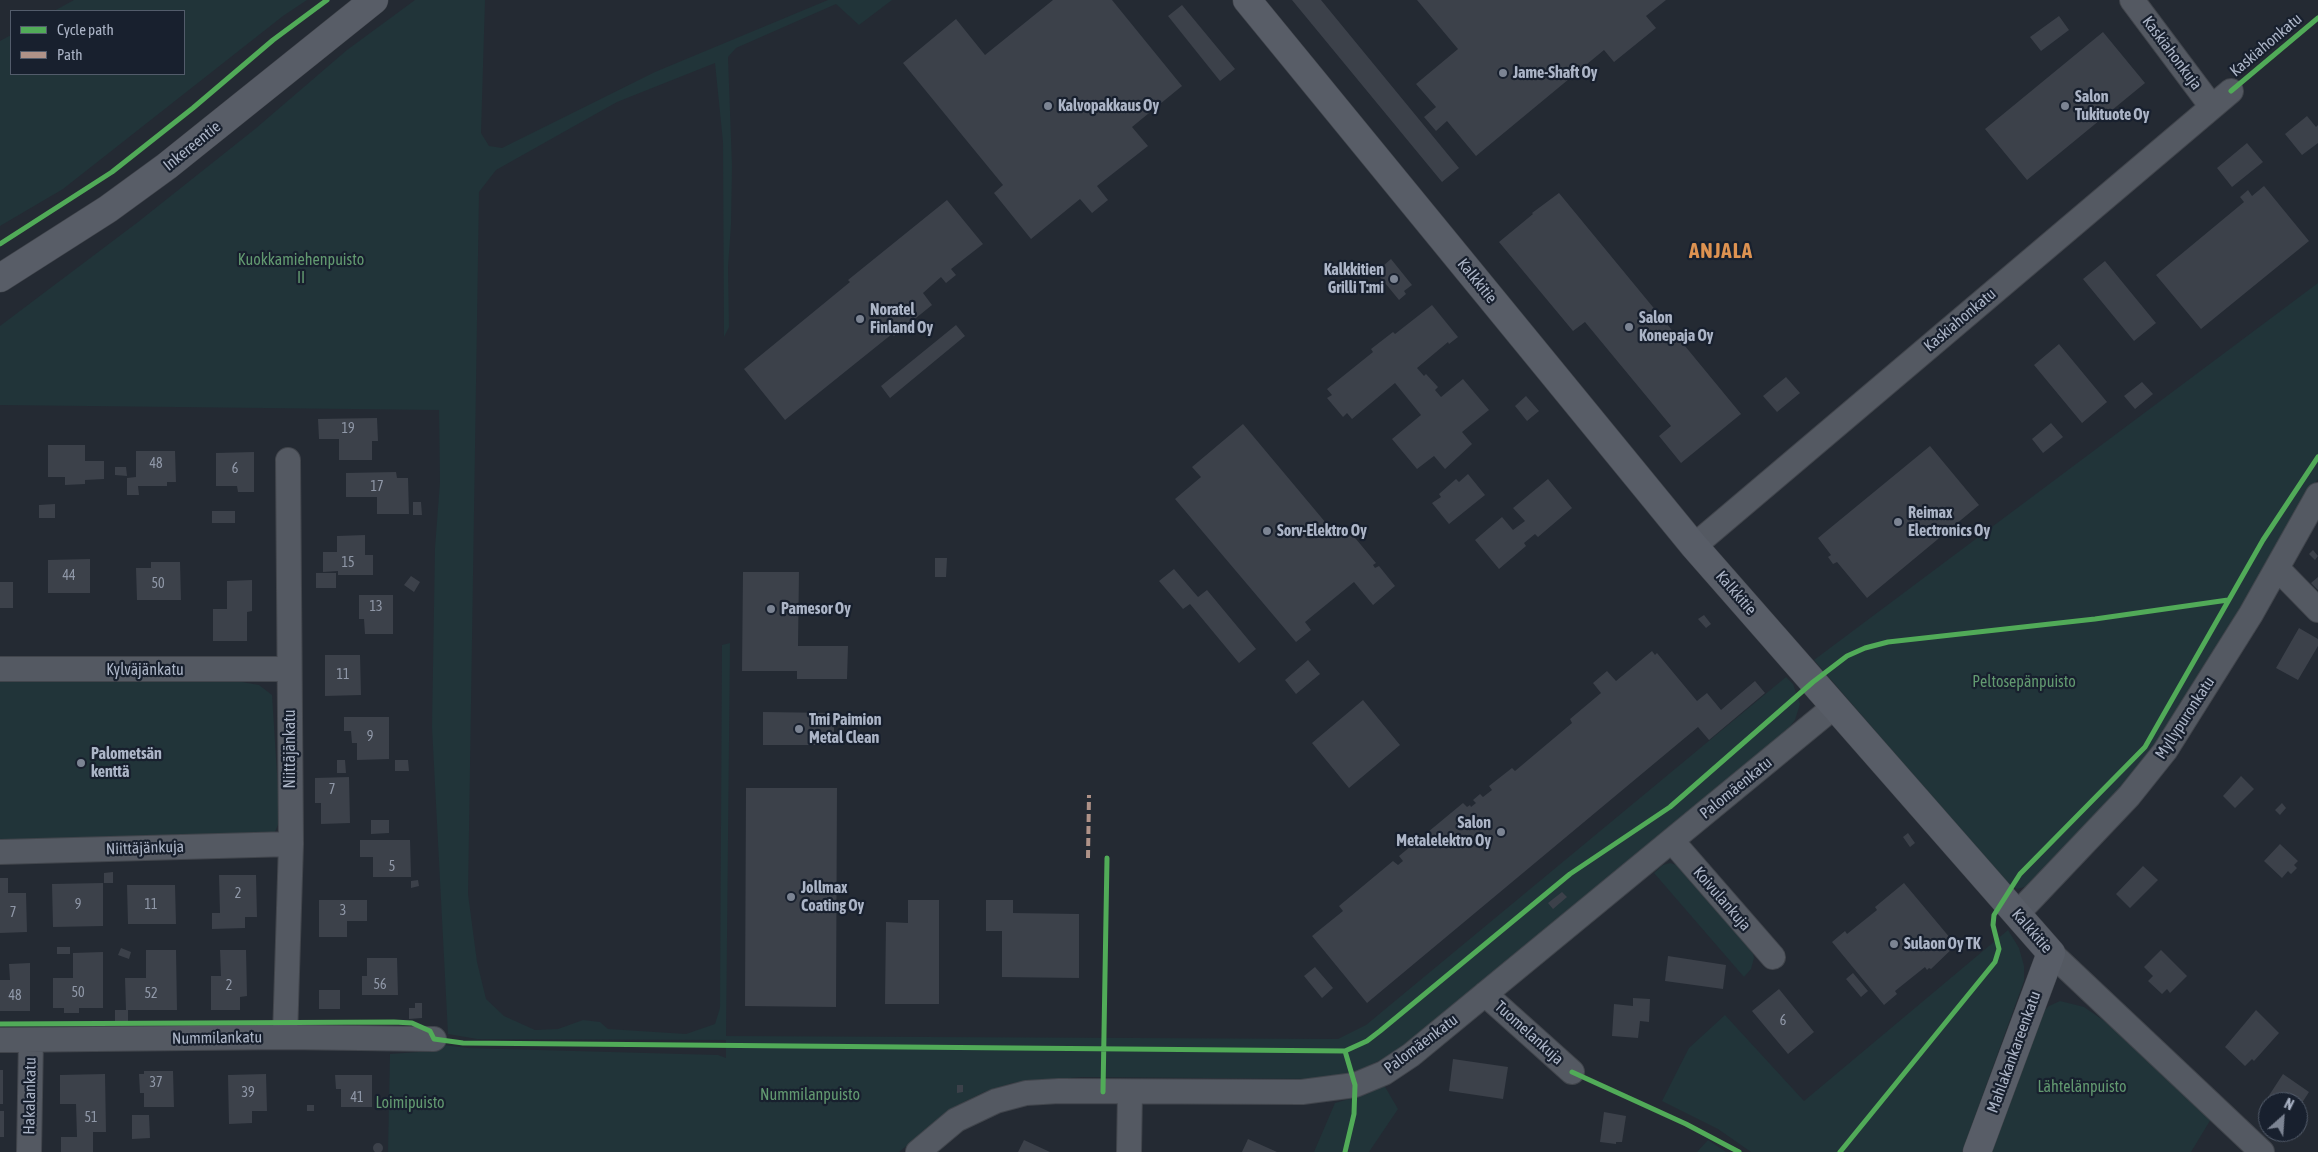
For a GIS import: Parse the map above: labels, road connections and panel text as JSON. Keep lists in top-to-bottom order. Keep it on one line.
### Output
{"streets":{"street":["Kaskiahonkatu","Kaskiahonkuja","Inkereentie","Kalkkitie","Kylväjänkatu","Myllypuronkatu","Niittäjänkatu","Palomäenkatu","Niittäjänkuja","Koivulankuja","Tuomelankuja","Nummilankatu","Mahlakankareenkatu","Hakalankatu"]},"crossings":[["Kaskiahonkatu","Kaskiahonkuja"],["Kaskiahonkatu","Kalkkitie"],["Kalkkitie","Myllypuronkatu"],["Kalkkitie","Palomäenkatu"],["Kalkkitie","Mahlakankareenkatu"],["Kylväjänkatu","Niittäjänkatu"],["Niittäjänkatu","Niittäjänkuja"],["Niittäjänkatu","Nummilankatu"],["Palomäenkatu","Koivulankuja"],["Palomäenkatu","Tuomelankuja"],["Nummilankatu","Hakalankatu"]],"districts":["ANJALA"],"parks":["Kuokkamiehenpuisto II","Peltosepänpuisto","Lähtelänpuisto","Nummilanpuisto","Loimipuisto"],"places":["Jame-Shaft Oy","Kalvopakkaus Oy","Salon Tukituote Oy","Kalkkitien Grilli T:mi","Noratel Finland Oy","Salon Konepaja Oy","Reimax Electronics Oy","Sorv-Elektro Oy","Pamesor Oy","Tmi Paimion Metal Clean","Palometsän kenttä","Salon Metalelektro Oy","Jollmax Coating Oy","Sulaon Oy TK"],"house_numbers":["19","48","6","17","15","44","50","13","11","9","7","5","2","9","11","3","7","56","2","50","52","48","6","37","39","41","51"],"legend":["Cycle path","Path"],"north":"top right"}
